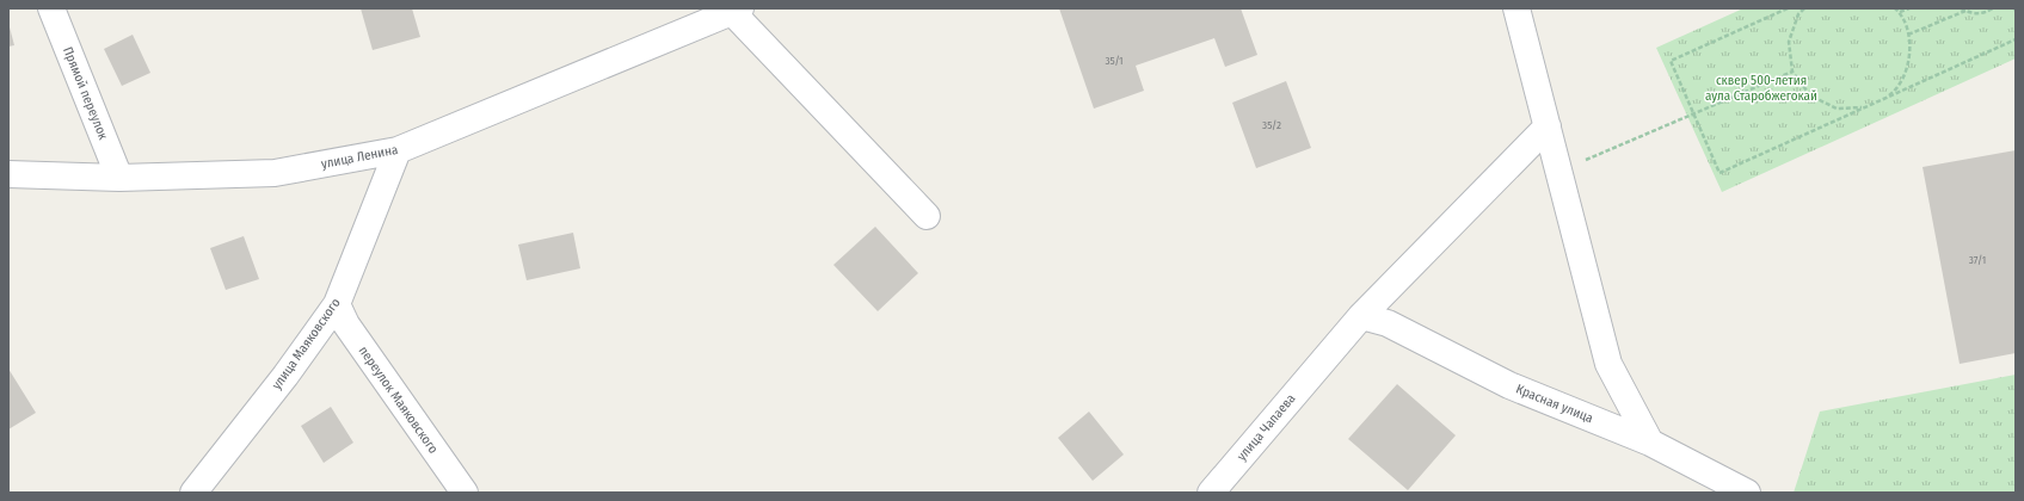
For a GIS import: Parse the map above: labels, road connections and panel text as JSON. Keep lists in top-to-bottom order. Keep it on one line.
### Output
{"streets":{"street":["Прямой переулок","улица Ленина","улица Маяковского","переулок Маяковского","Красная улица","улица Чапаева"]},"crossings":[["Прямой переулок","улица Ленина"],["улица Ленина","улица Маяковского"],["улица Маяковского","переулок Маяковского"],["Красная улица","улица Чапаева"]],"parks":["сквер 500-летия аула Старобжегокай"],"house_numbers":["35/1","35/2","37/1"]}
